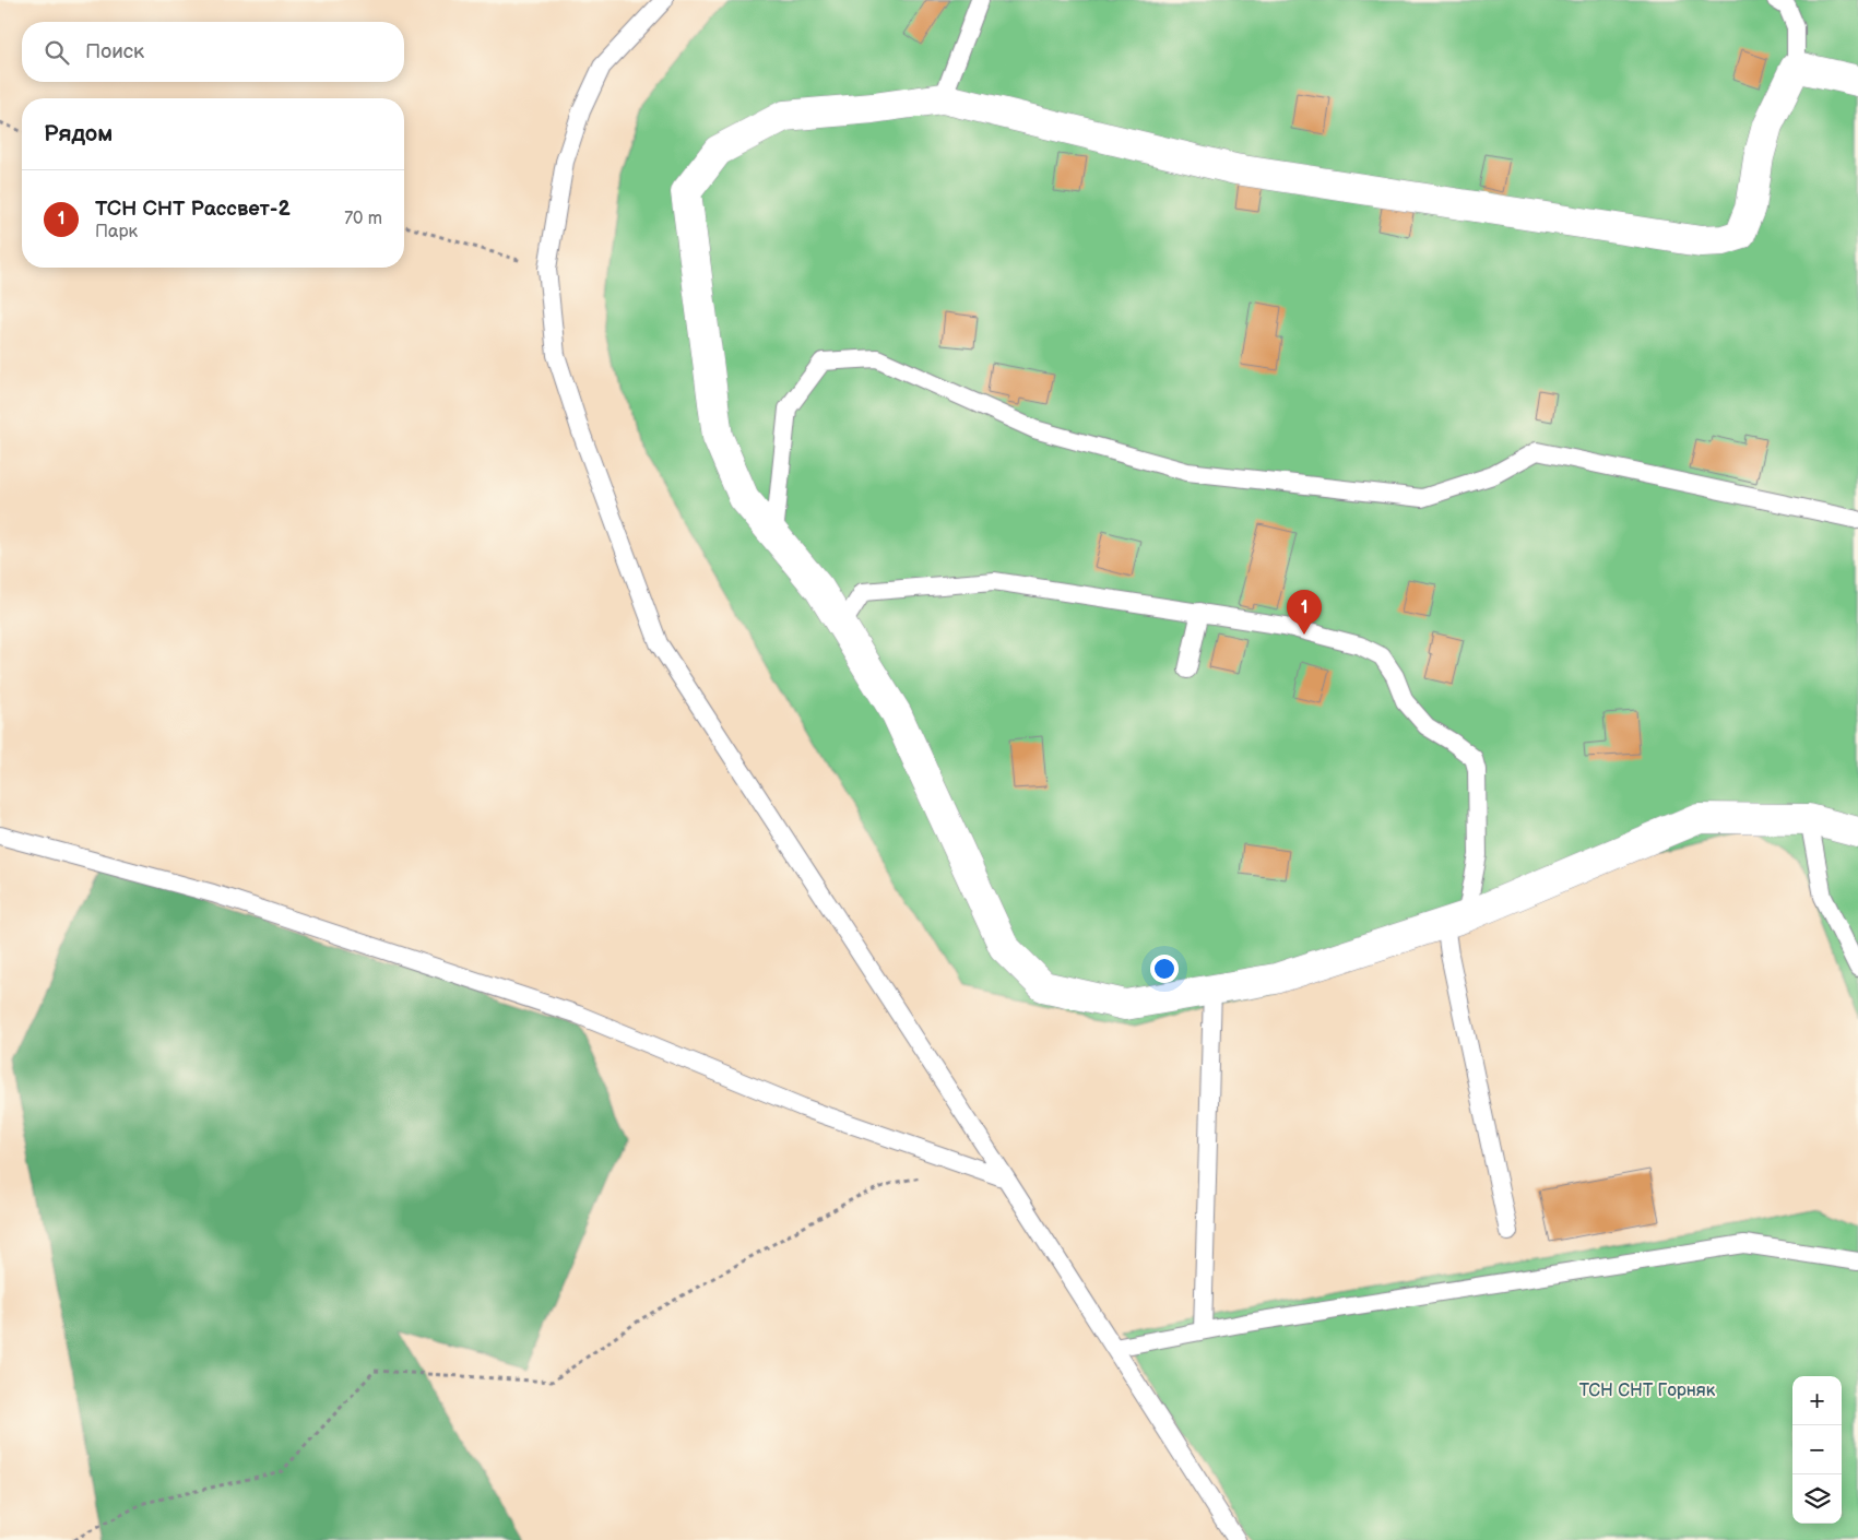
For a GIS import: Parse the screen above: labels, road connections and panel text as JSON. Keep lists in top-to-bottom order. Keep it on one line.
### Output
{"parks":["ТСН СНТ Горняк"],"page":{"search":"Поиск","heading":"Рядом","list":[{"mark":"1","name":"ТСН СНТ Рассвет-2","note":"Парк","value":"70 m"}],"pins":"1","map_buttons":["+","−"]}}
